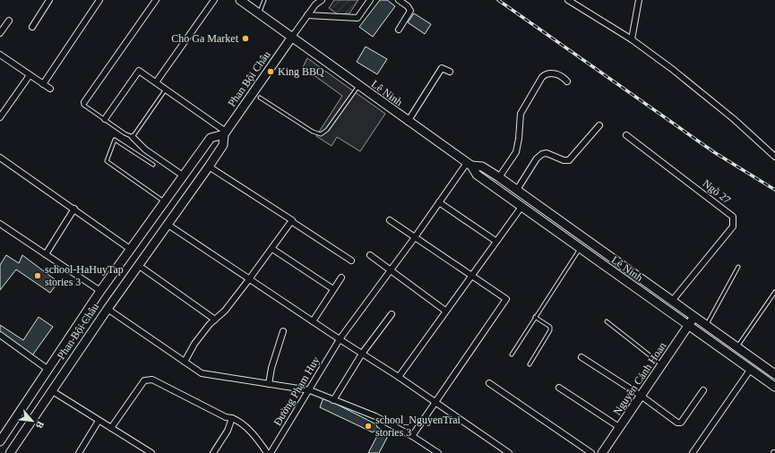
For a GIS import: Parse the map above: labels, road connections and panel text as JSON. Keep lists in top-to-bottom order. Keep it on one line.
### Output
{"streets":{"street":["Phan Bội Châu","Lê Ninh","Ngõ 27","Nguyễn Cảnh Hoan","Đường Phạm Huy"]},"crossings":[["Phan Bội Châu","Lê Ninh"],["Lê Ninh","Ngõ 27"],["Lê Ninh","Nguyễn Cảnh Hoan"],["Lê Ninh","Đường Phạm Huy"]],"places":["Cho Ga Market","King BBQ","school-HaHuyTap stories 3","school_NguyenTrai stories 3"],"north":"bottom right"}
